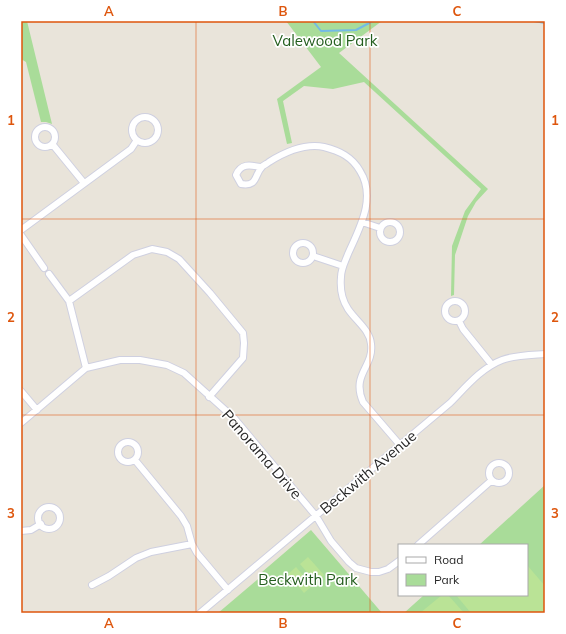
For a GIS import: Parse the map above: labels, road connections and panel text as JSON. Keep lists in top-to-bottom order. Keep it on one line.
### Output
{"streets":{"street":["Panorama Drive","Beckwith Avenue"]},"crossings":[["Panorama Drive","Beckwith Avenue"]],"parks":["Valewood Park","Beckwith Park"],"legend":["Road","Park"],"grid":{"columns":["A","B","C"],"rows":["1","2","3"]}}
